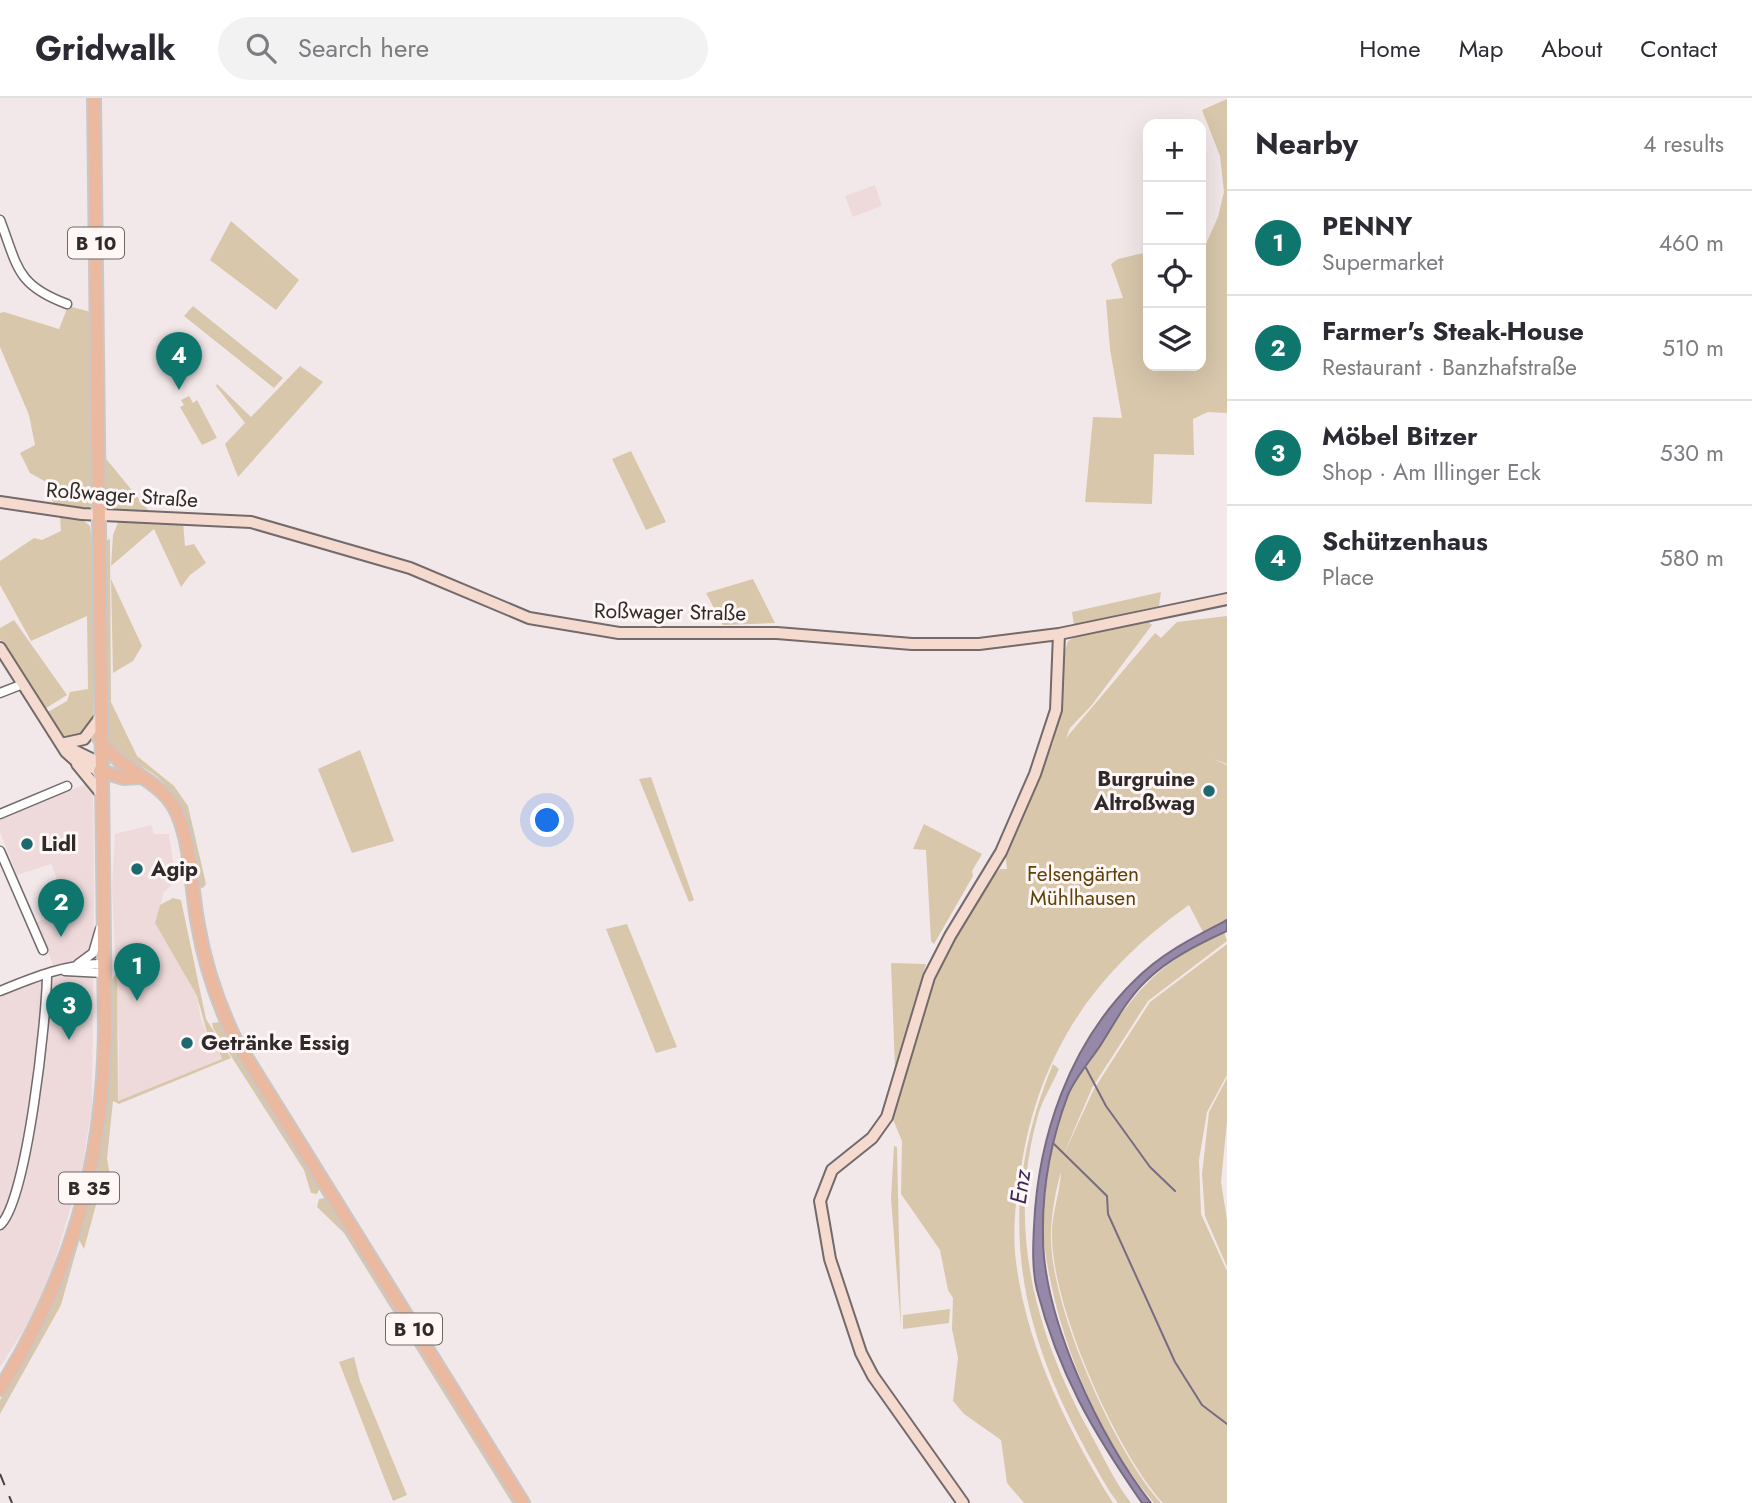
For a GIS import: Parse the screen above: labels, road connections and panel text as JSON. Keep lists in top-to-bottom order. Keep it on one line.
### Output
{"streets":{"main road":["B 10","B 35"],"street":["Roßwager Straße"]},"crossings":[["B 10","Roßwager Straße"],["B 10","B 35"]],"water":["Enz"],"parks":["Felsengärten Mühlhausen"],"places":["Burgruine Altroßwag","Lidl","Agip","Getränke Essig"],"page":{"header":"Gridwalk","search":"Search here","nav":["Home","Map","About","Contact"],"heading":["Nearby","4 results"],"map_buttons":["+","−"],"list":[{"mark":"1","name":"PENNY","note":"Supermarket","value":"460 m"},{"mark":"2","name":"Farmer's Steak-House","note":"Restaurant · Banzhafstraße","value":"510 m"},{"mark":"3","name":"Möbel Bitzer","note":"Shop · Am Illinger Eck","value":"530 m"},{"mark":"4","name":"Schützenhaus","note":"Place","value":"580 m"}],"pins":["4","2","1","3"]}}
